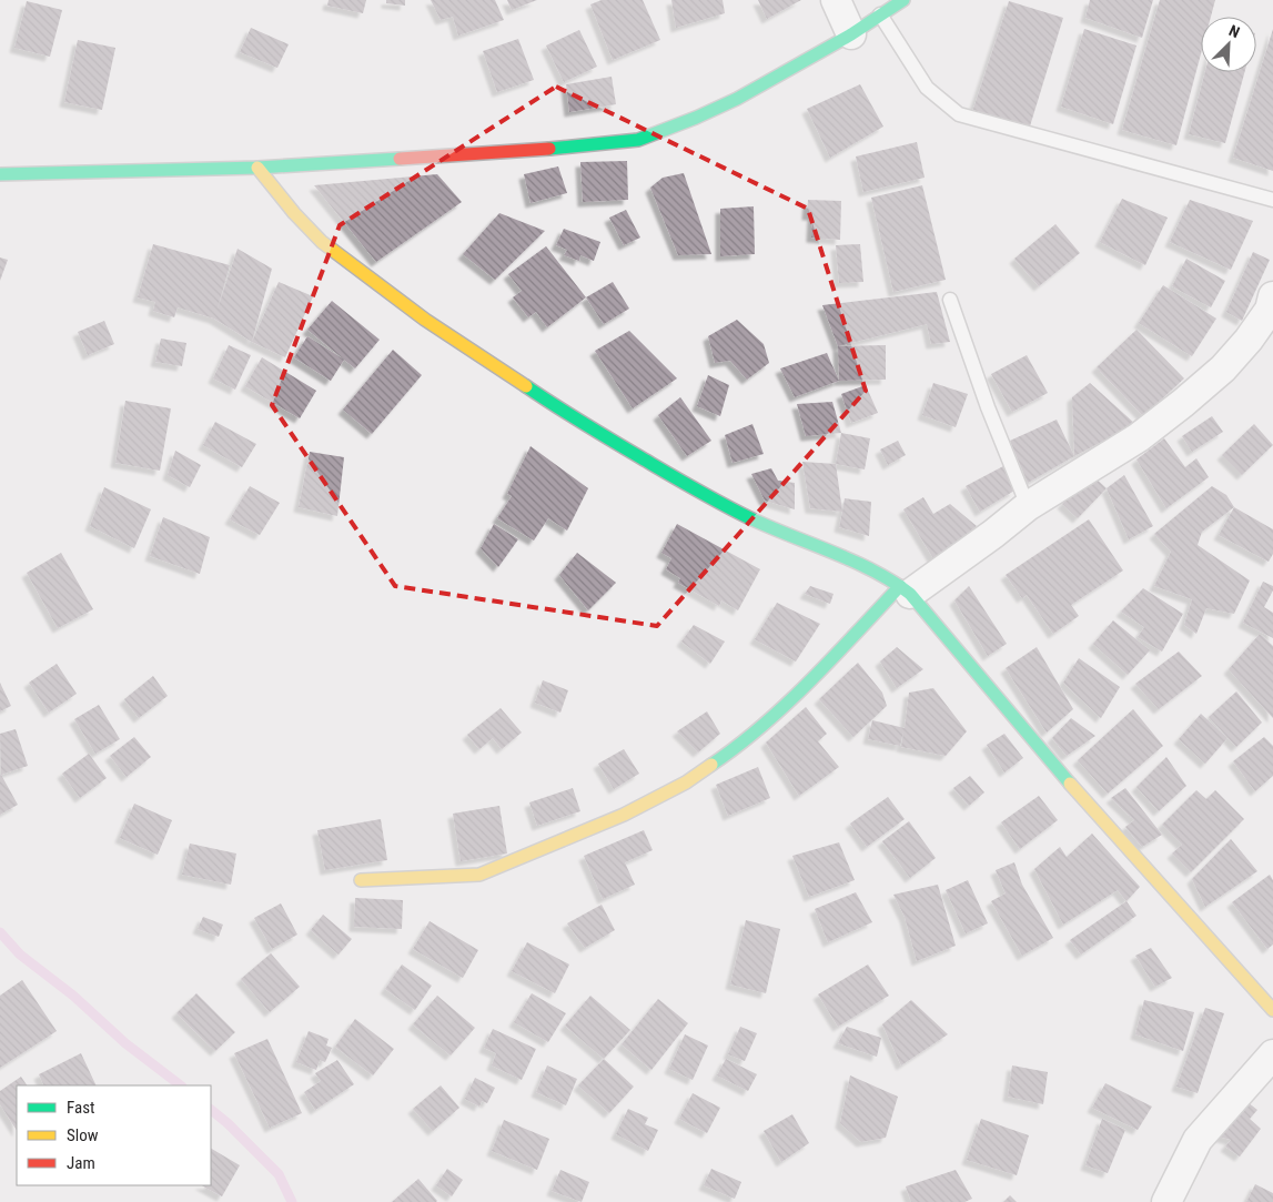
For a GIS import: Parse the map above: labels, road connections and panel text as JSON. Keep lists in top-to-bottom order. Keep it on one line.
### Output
{"legend":["Fast","Slow","Jam"],"north":"top right"}
